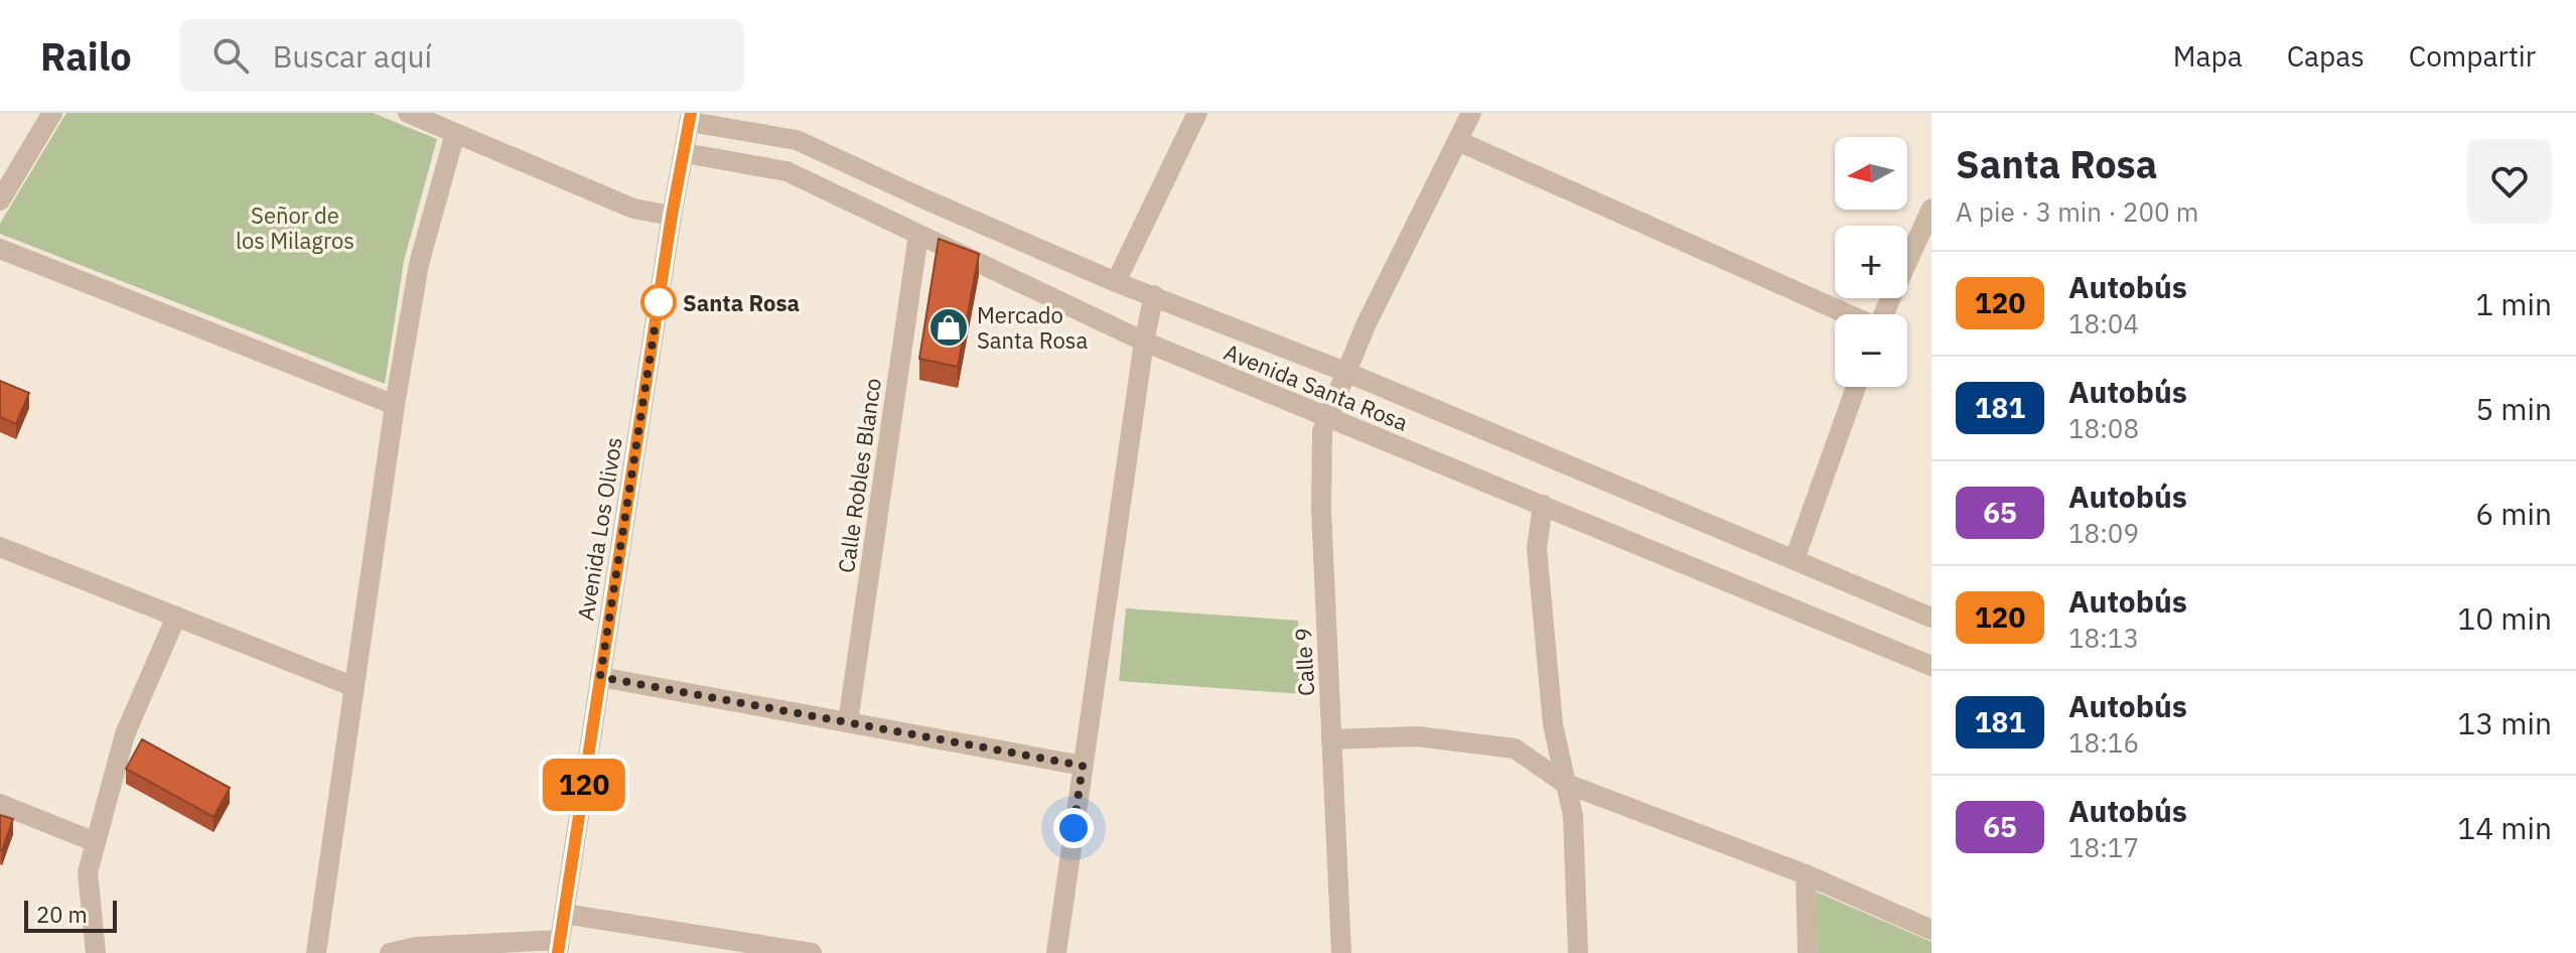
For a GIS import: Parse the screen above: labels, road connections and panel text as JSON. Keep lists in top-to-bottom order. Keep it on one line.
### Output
{"streets":{"street":["Avenida Santa Rosa","Calle Robles Blanco","Avenida Los Olivos","Calle 9"]},"crossings":[["Avenida Santa Rosa","Calle Robles Blanco"],["Avenida Santa Rosa","Avenida Los Olivos"],["Avenida Santa Rosa","Calle 9"]],"parks":["Señor de los Milagros"],"places":{"other":["Santa Rosa"],"shop":["Mercado Santa Rosa"]},"lines":["bus line 120"],"scale_bar":"20 m","north":"left","page":{"header":"Railo","search":"Buscar aquí","nav":["Mapa","Capas","Compartir"],"on_map":"120","heading":["Santa Rosa","A pie · 3 min · 200 m"],"map_buttons":["+","−"],"list":[{"mark":"120","name":"Autobús","note":"18:04","value":"1 min"},{"mark":"181","name":"Autobús","note":"18:08","value":"5 min"},{"mark":"65","name":"Autobús","note":"18:09","value":"6 min"},{"mark":"120","name":"Autobús","note":"18:13","value":"10 min"},{"mark":"181","name":"Autobús","note":"18:16","value":"13 min"},{"mark":"65","name":"Autobús","note":"18:17","value":"14 min"}],"scale":"20 m"}}
